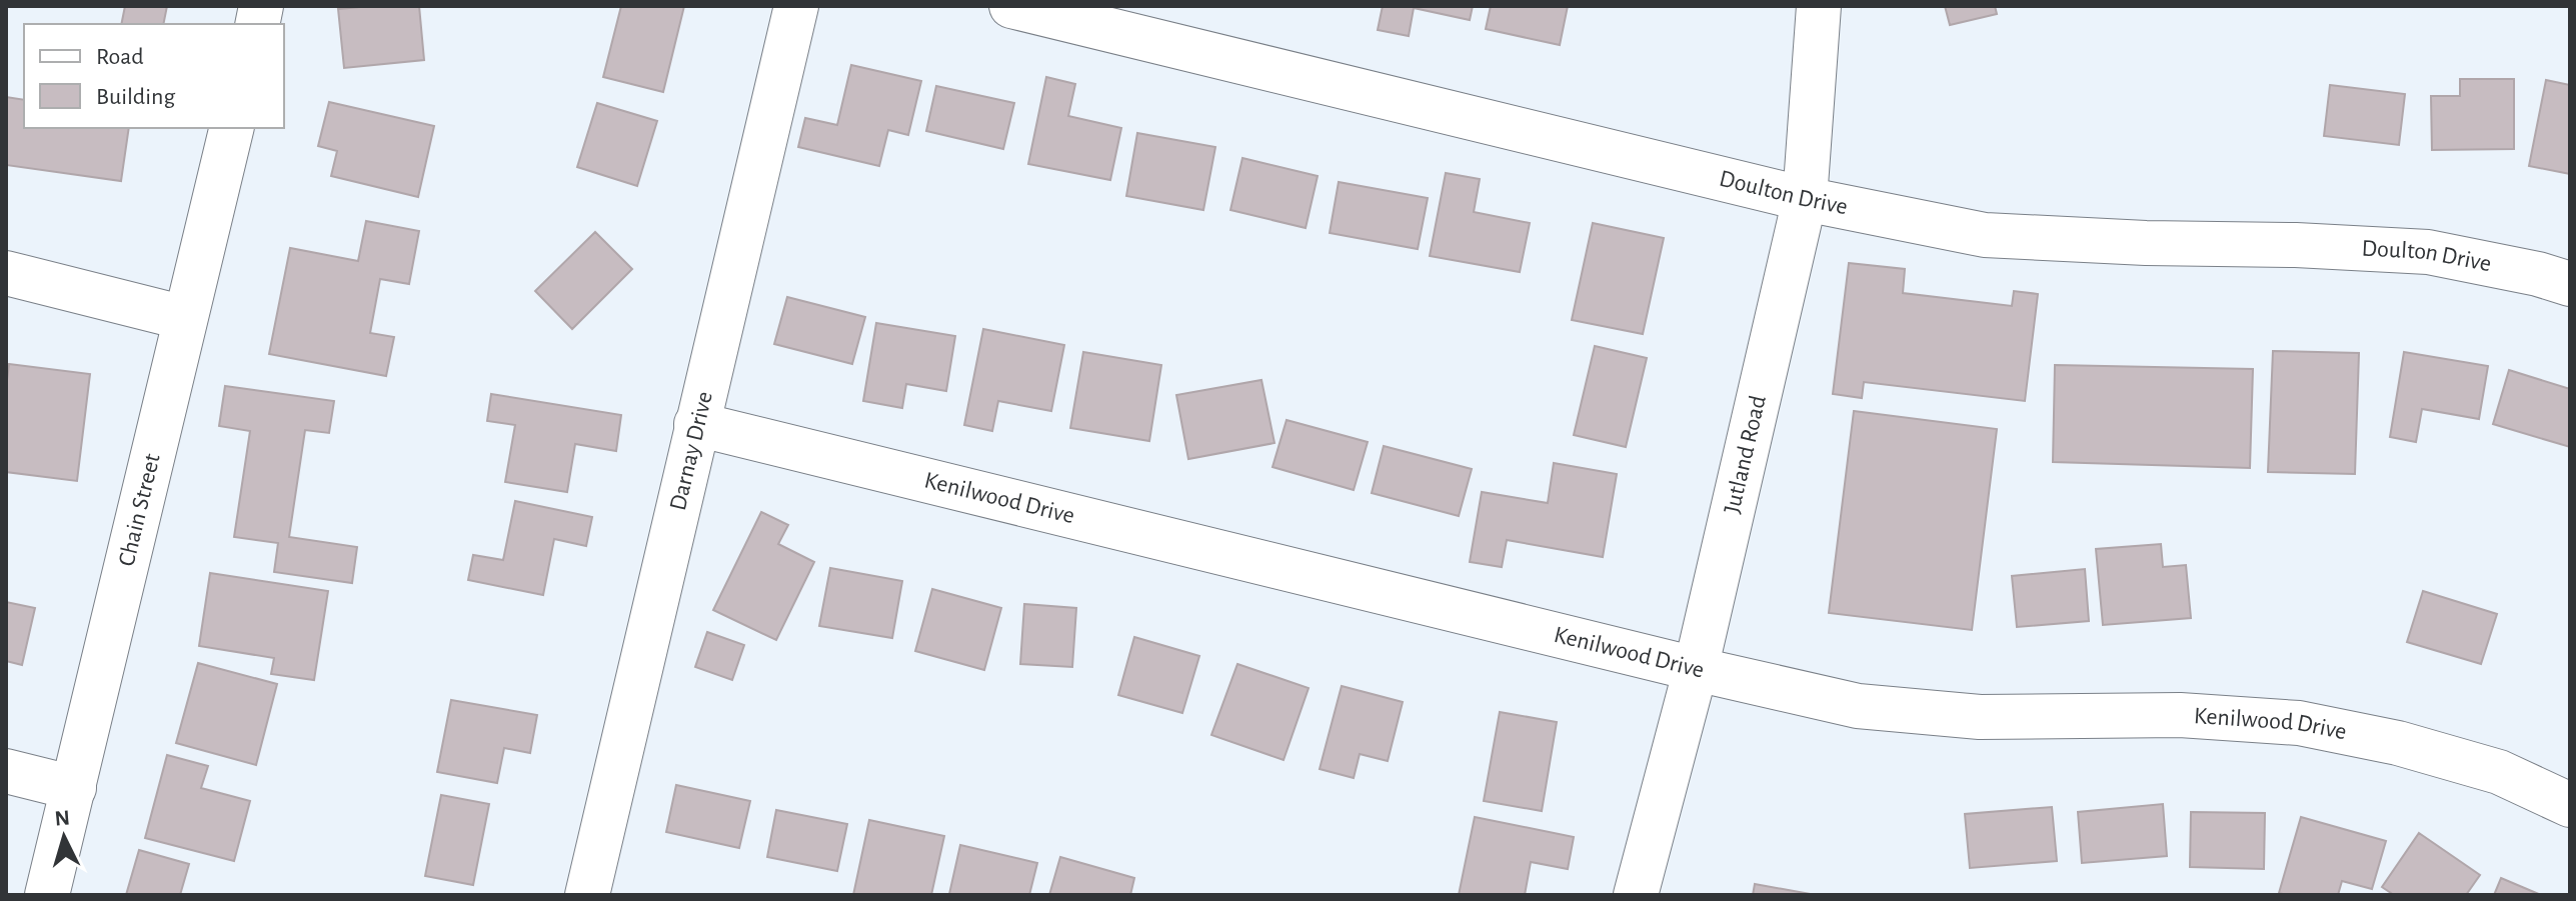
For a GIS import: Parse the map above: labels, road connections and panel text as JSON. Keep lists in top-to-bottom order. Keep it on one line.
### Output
{"streets":{"street":["Doulton Drive","Darnay Drive","Jutland Road","Kenilwood Drive","Chain Street"]},"crossings":[["Doulton Drive","Jutland Road"],["Darnay Drive","Kenilwood Drive"],["Jutland Road","Kenilwood Drive"]],"legend":["Road","Building"],"north":"top"}
